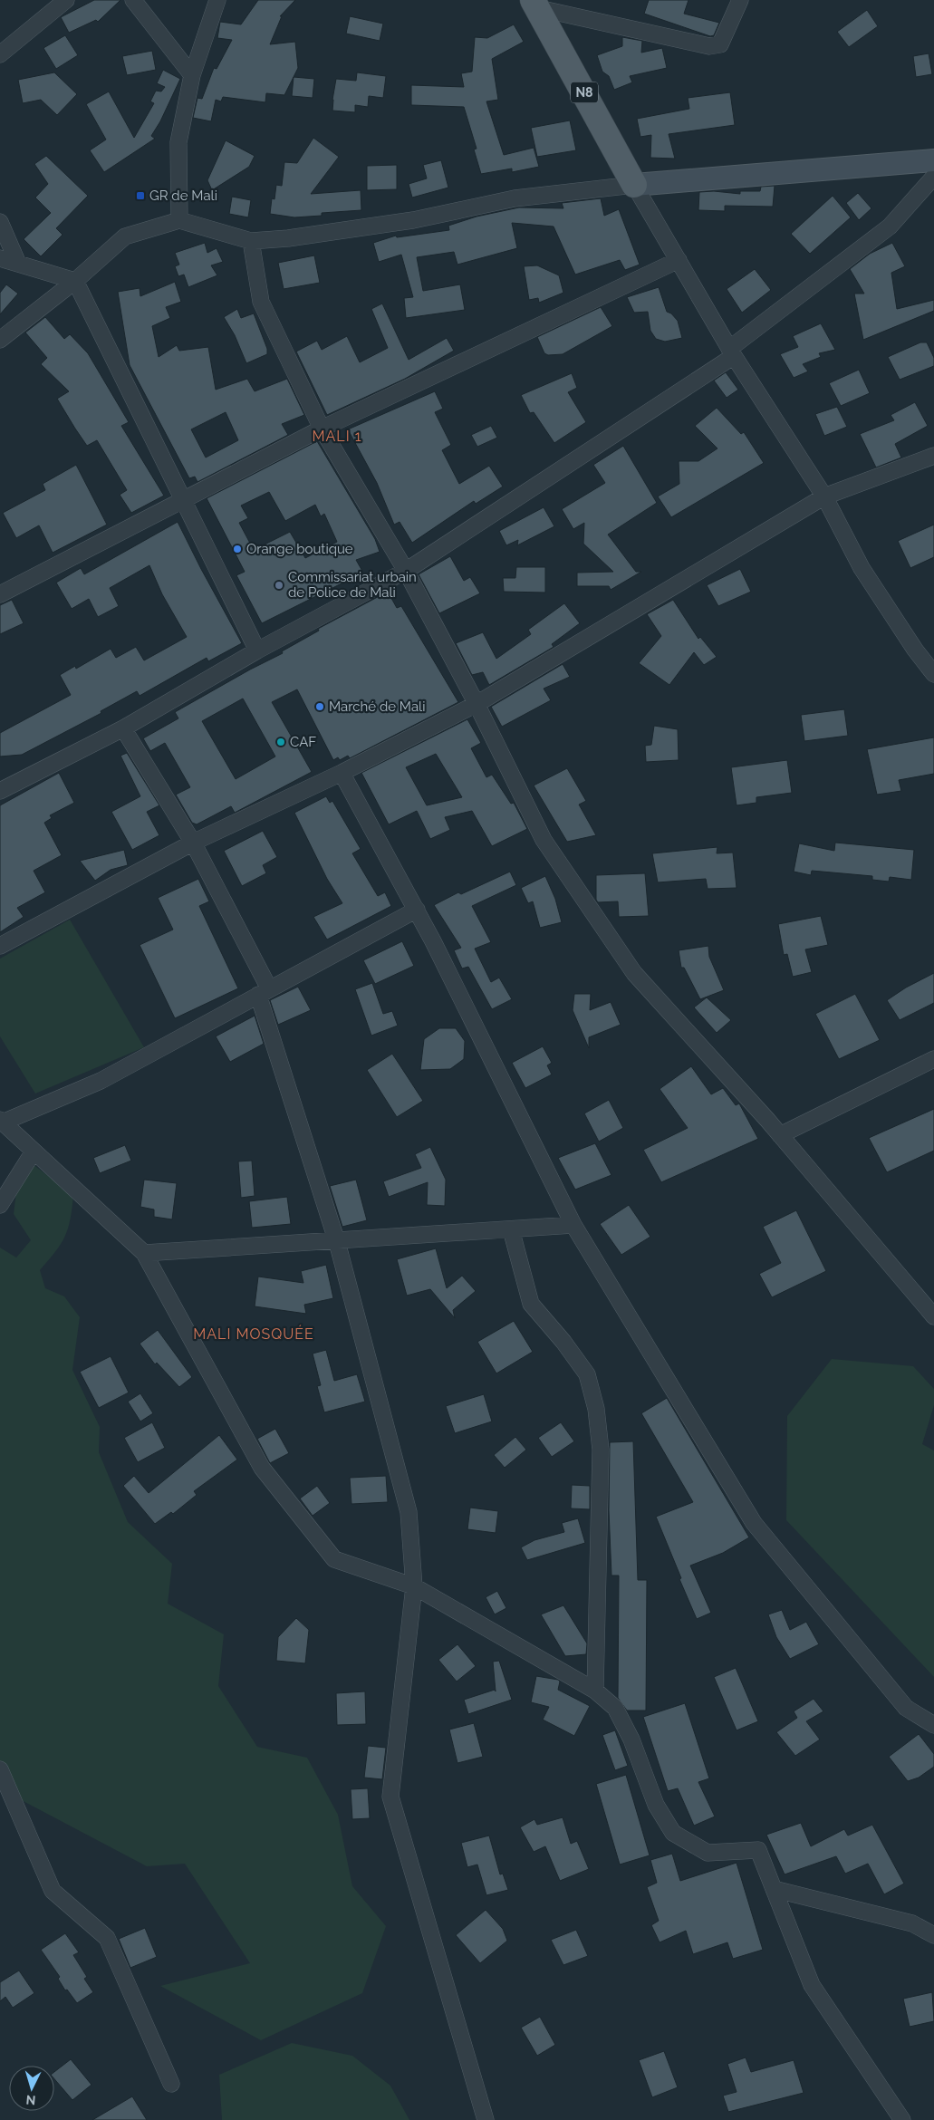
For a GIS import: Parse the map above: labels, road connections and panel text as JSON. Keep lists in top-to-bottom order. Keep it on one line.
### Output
{"streets":{"main road":["N8"]},"districts":["MALI 1","MALI MOSQUÉE"],"places":{"transit":["GR de Mali"],"other":["Orange boutique","Commissariat urbain de Police de Mali","Marché de Mali","CAF"]},"north":"bottom"}
